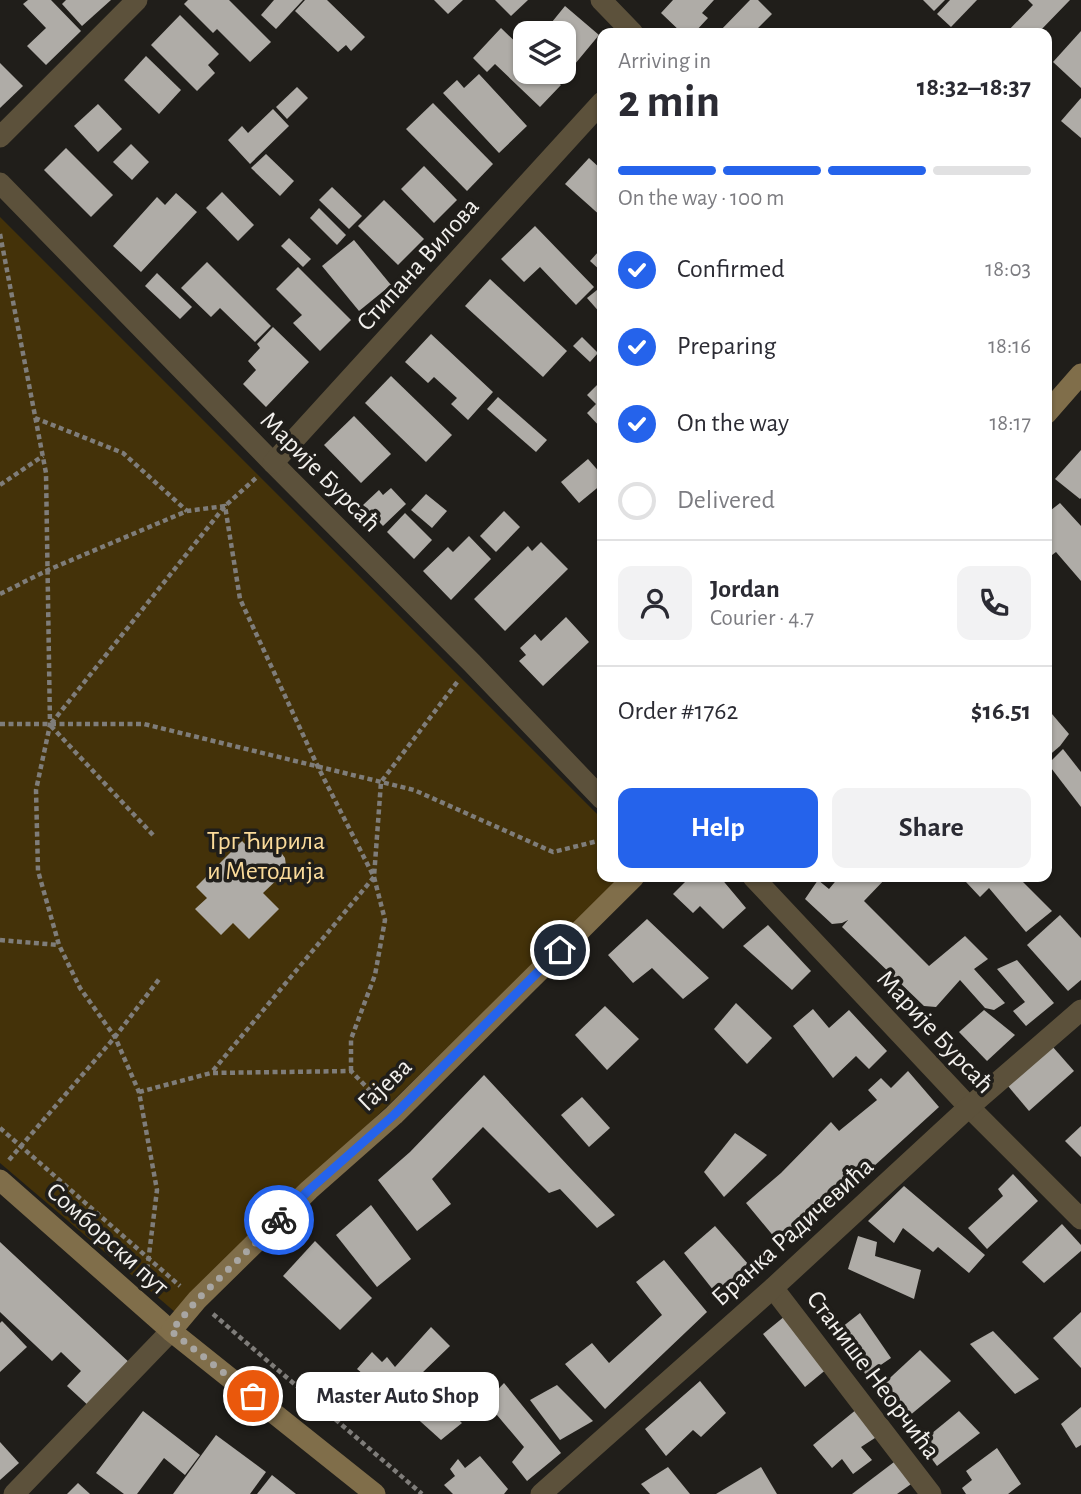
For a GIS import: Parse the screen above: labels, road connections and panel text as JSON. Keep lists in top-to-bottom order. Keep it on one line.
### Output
{"streets":{"street":["Стипана Вилова","Марије Бурсаћ","Гајева","Бранка Радичевића","Сомборски пут","Станише Неорчића"]},"crossings":[["Стипана Вилова","Марије Бурсаћ"],["Марије Бурсаћ","Бранка Радичевића"],["Гајева","Сомборски пут"],["Бранка Радичевића","Станише Неорчића"]],"parks":["Трг Ћирила и Методија"],"places":["Master Auto Shop"],"page":{"heading":["2 min","Arriving in","18:32–18:37"],"panel":["Jordan","Courier · 4.7","Order #1762","$16.51"],"bar":"On the way · 100 m","list":[["Confirmed","18:03"],["Preparing","18:16"],["On the way","18:17"],"Delivered"],"buttons":["Help","Share"],"bubble":"Master Auto Shop"}}
